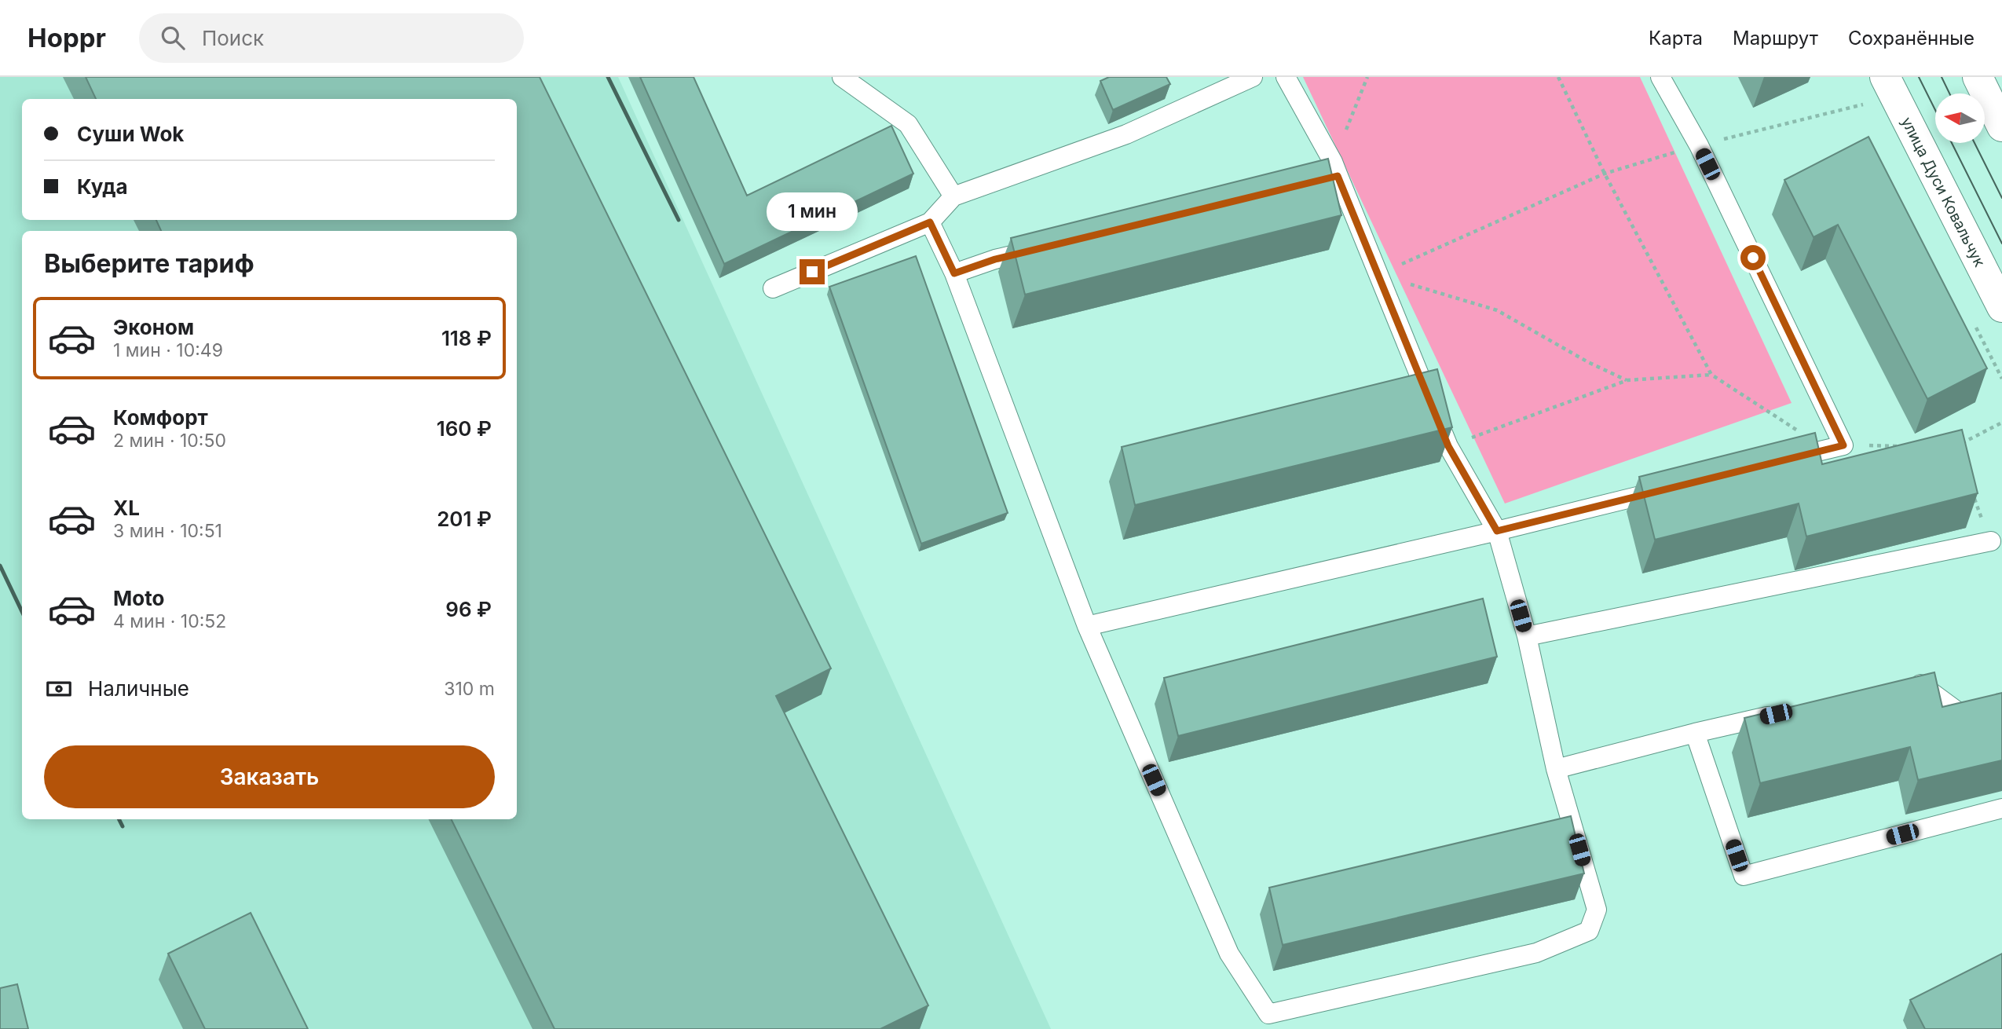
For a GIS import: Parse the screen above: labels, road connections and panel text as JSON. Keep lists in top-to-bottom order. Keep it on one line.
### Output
{"streets":{"main road":["улица Дуси Ковальчук"]},"north":"left","page":{"header":"Hoppr","search":"Поиск","nav":["Карта","Маршрут","Сохранённые"],"banner":["Суши Wok","Куда"],"bubble":"1 мин","heading":"Выберите тариф","list":[{"name":"Эконом","note":"1 мин · 10:49","value":"118 ₽"},{"name":"Комфорт","note":"2 мин · 10:50","value":"160 ₽"},{"name":"XL","note":"3 мин · 10:51","value":"201 ₽"},{"name":"Moto","note":"4 мин · 10:52","value":"96 ₽"}],"pay":["Наличные","310 m"],"buttons":"Заказать"}}
